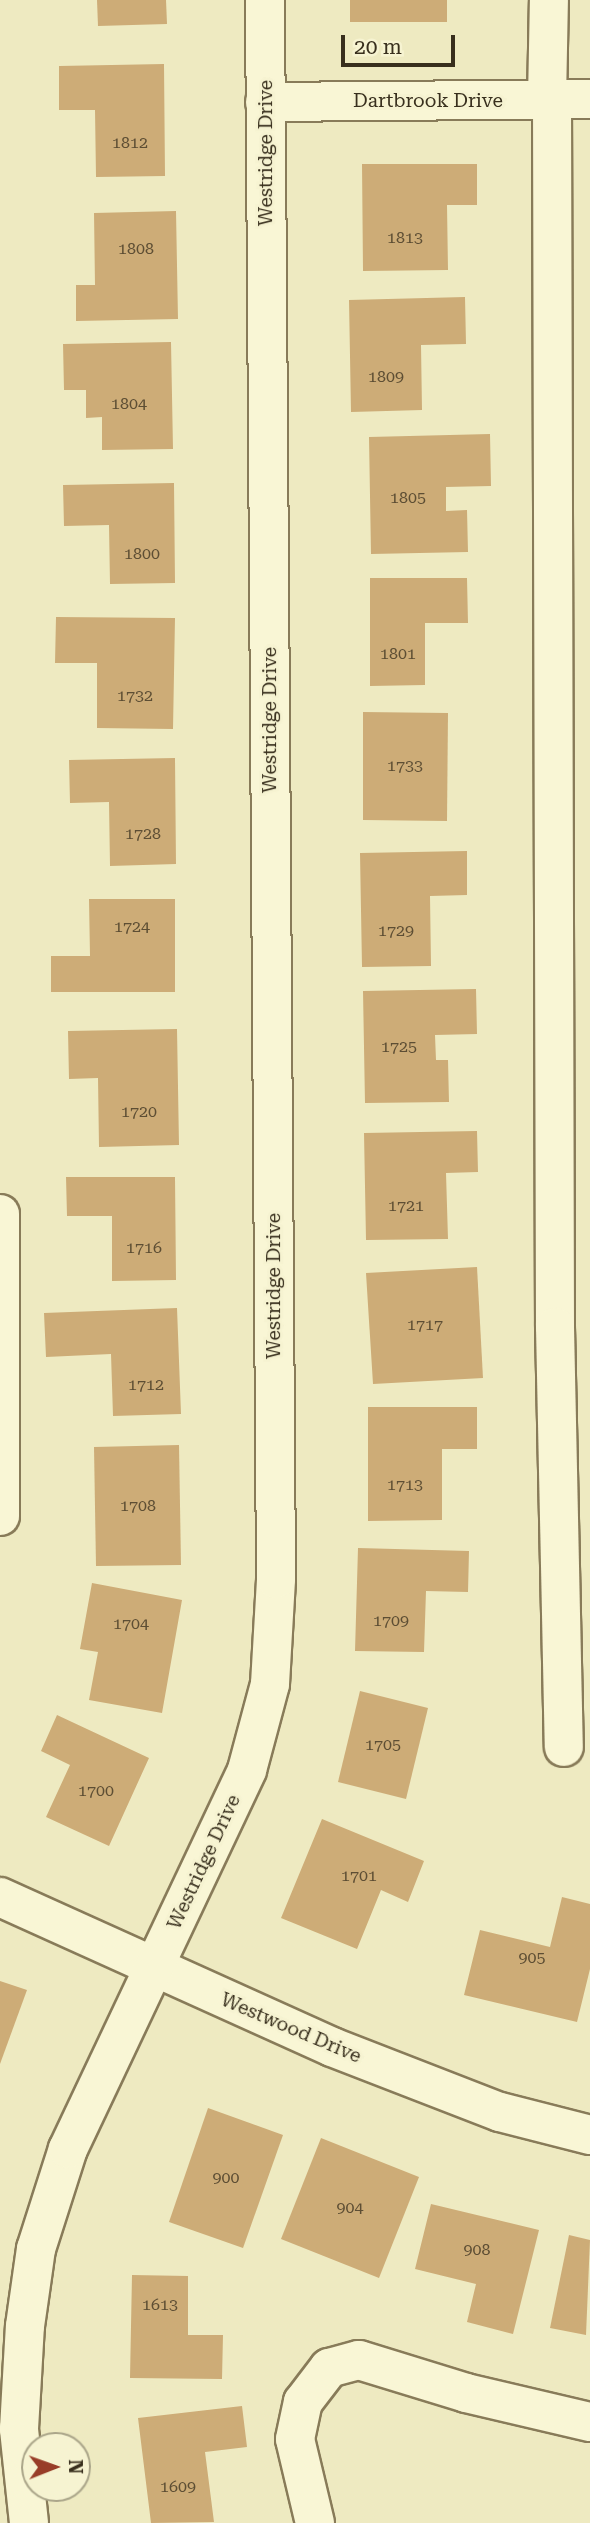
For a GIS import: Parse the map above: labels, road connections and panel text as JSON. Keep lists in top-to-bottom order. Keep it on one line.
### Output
{"streets":{"street":["Dartbrook Drive","Westridge Drive","Westwood Drive"]},"crossings":[["Dartbrook Drive","Westridge Drive"],["Westridge Drive","Westwood Drive"]],"house_numbers":["1812","1813","1808","1809","1804","1805","1800","1801","1732","1733","1728","1724","1729","1725","1720","1721","1716","1717","1712","1713","1708","1709","1704","1705","1700","1701","905","900","904","908","1613","1609"],"scale_bar":"20 m","north":"right"}
